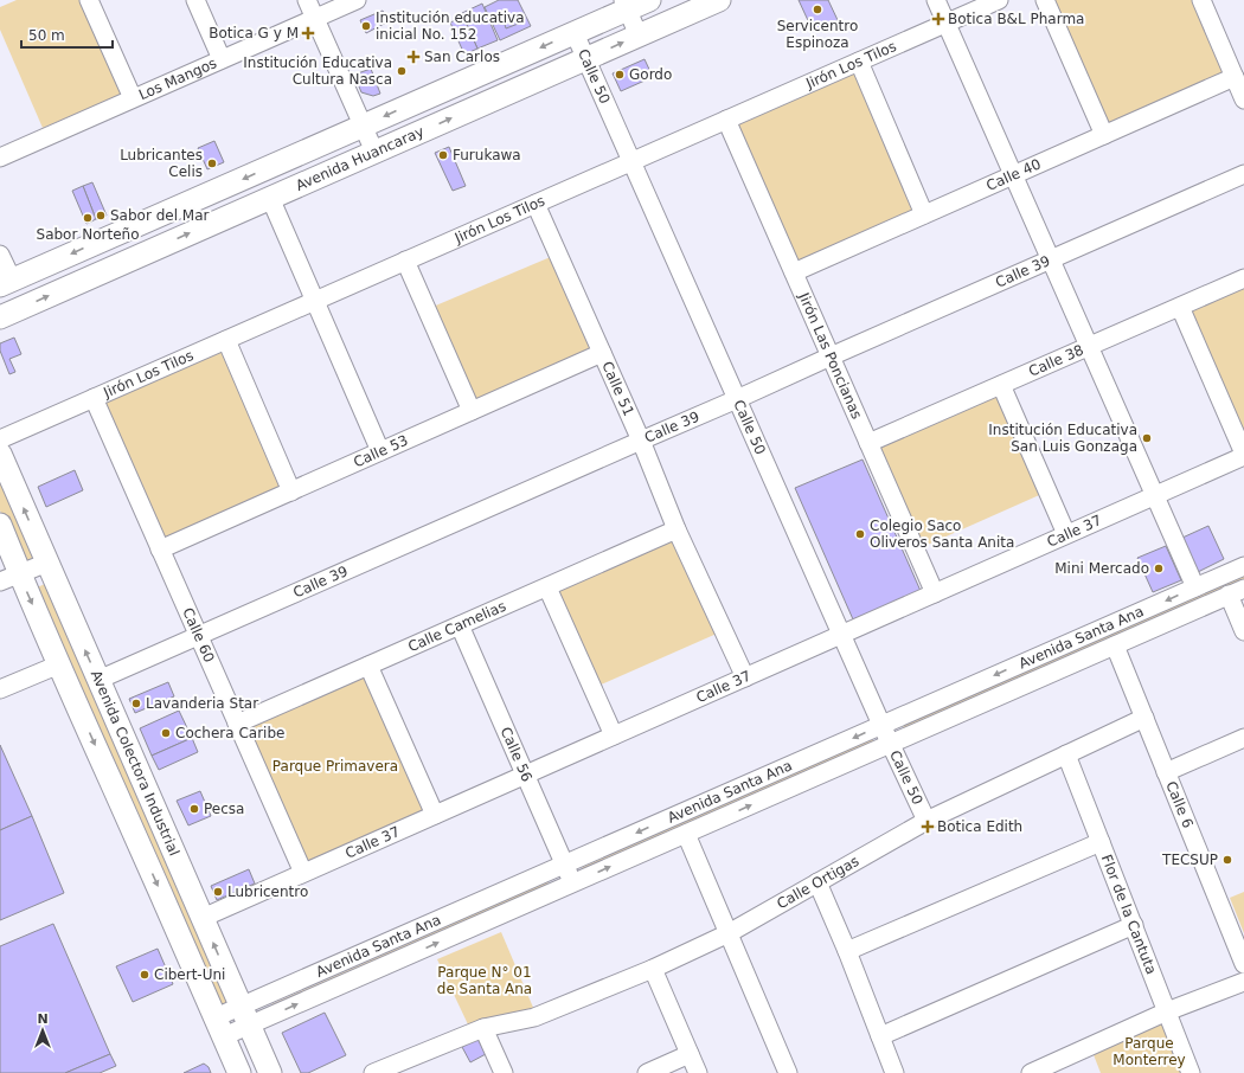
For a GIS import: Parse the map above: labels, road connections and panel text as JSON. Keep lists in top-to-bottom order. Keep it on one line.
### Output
{"streets":{"main road":["Avenida Huancaray","Avenida Colectora Industrial"],"street":["Jirón Los Tilos","Calle 50","Los Mangos","Calle 40","Calle 39","Jirón Las Poncianas","Calle 38","Calle 51","Calle 53","Calle 37","Calle Camelias","Calle 60","Avenida Santa Ana","Calle 56","Calle 6","Calle Ortigas","Flor de la Cantuta"]},"crossings":[["Jirón Los Tilos","Calle 50"],["Jirón Los Tilos","Jirón Las Poncianas"],["Jirón Los Tilos","Calle 51"],["Jirón Los Tilos","Calle 60"],["Calle 50","Avenida Huancaray"],["Calle 50","Calle 39"],["Calle 50","Calle 37"],["Calle 50","Avenida Santa Ana"],["Calle 50","Calle Ortigas"],["Calle 40","Jirón Las Poncianas"],["Calle 39","Jirón Las Poncianas"],["Calle 39","Calle 51"],["Calle 39","Calle 60"],["Calle 39","Avenida Colectora Industrial"],["Jirón Las Poncianas","Calle 38"],["Jirón Las Poncianas","Calle 37"],["Calle 51","Calle 53"],["Calle 51","Calle 37"],["Calle 51","Calle Camelias"],["Calle 53","Calle 60"],["Calle 37","Calle 60"],["Calle 37","Calle 56"],["Calle 37","Avenida Colectora Industrial"],["Calle Camelias","Calle 60"],["Calle Camelias","Calle 56"],["Avenida Santa Ana","Calle 56"],["Avenida Santa Ana","Avenida Colectora Industrial"],["Avenida Santa Ana","Calle 6"],["Calle 6","Calle Ortigas"],["Calle Ortigas","Flor de la Cantuta"]],"parks":["Parque Primavera","Parque N° 01 de Santa Ana","Parque Monterrey"],"places":{"other":["Servicentro Espinoza","Institución educativa inicial No. 152","Institución Educativa Cultura Nasca","Gordo","Furukawa","Lubricantes Celis","Sabor del Mar","Sabor Norteño","Institución Educativa San Luis Gonzaga","Colegio Saco Oliveros Santa Anita","Mini Mercado","Lavanderia Star","Cochera Caribe","Pecsa","TECSUP","Lubricentro","Cibert-Uni"],"health":["Botica B&L Pharma","Botica G y M","San Carlos","Botica Edith"]},"scale_bar":"50 m","north":"top"}
